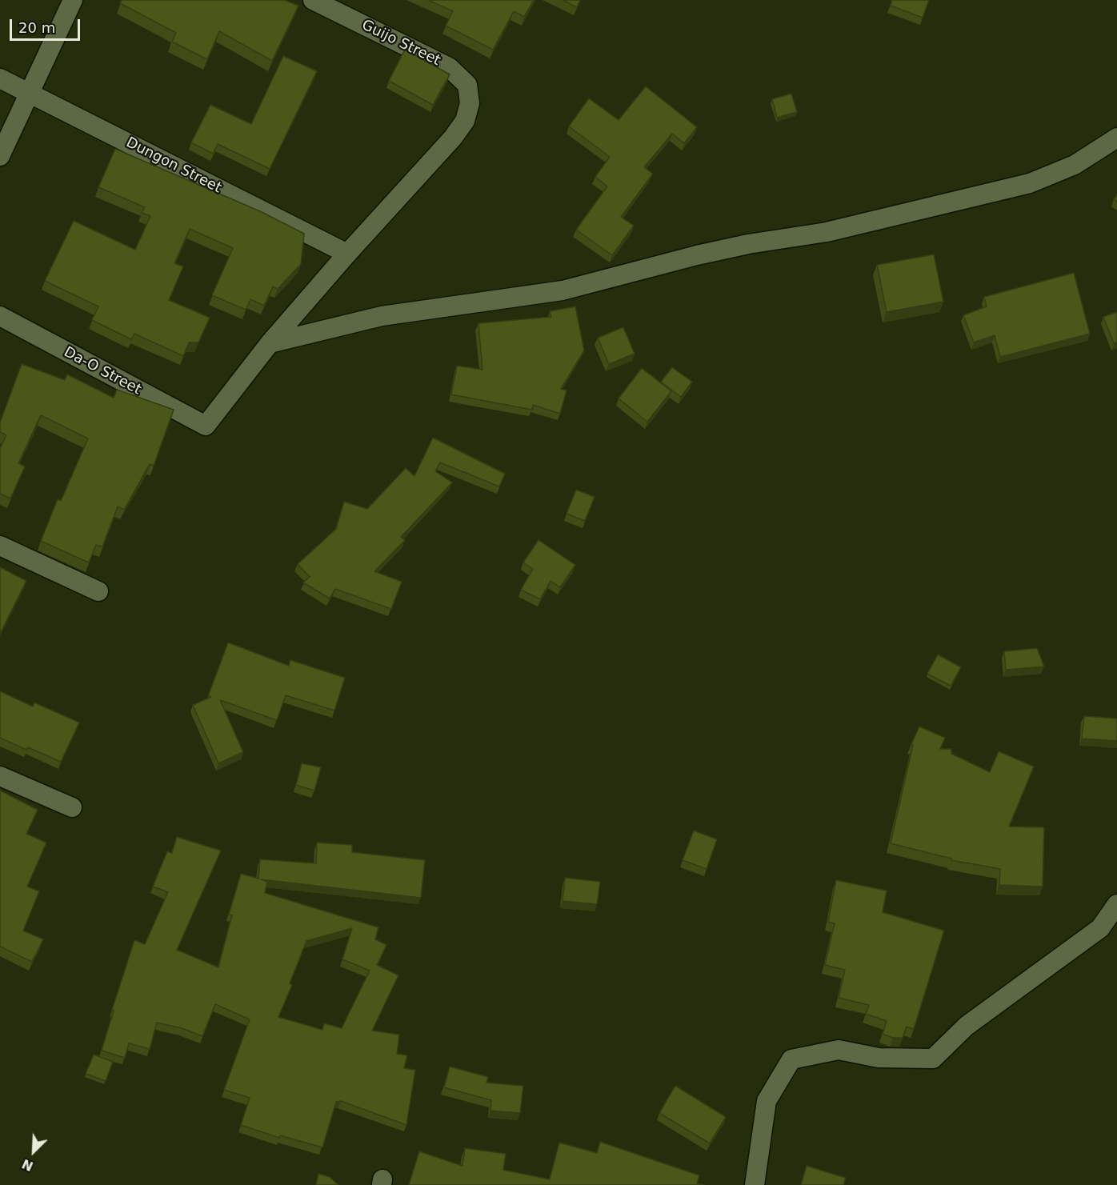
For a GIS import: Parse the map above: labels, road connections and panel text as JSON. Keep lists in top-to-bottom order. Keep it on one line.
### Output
{"streets":{"street":["Guijo Street","Dungon Street","Da-O Street"]},"crossings":[["Guijo Street","Dungon Street"]],"scale_bar":"20 m","north":"bottom left"}
